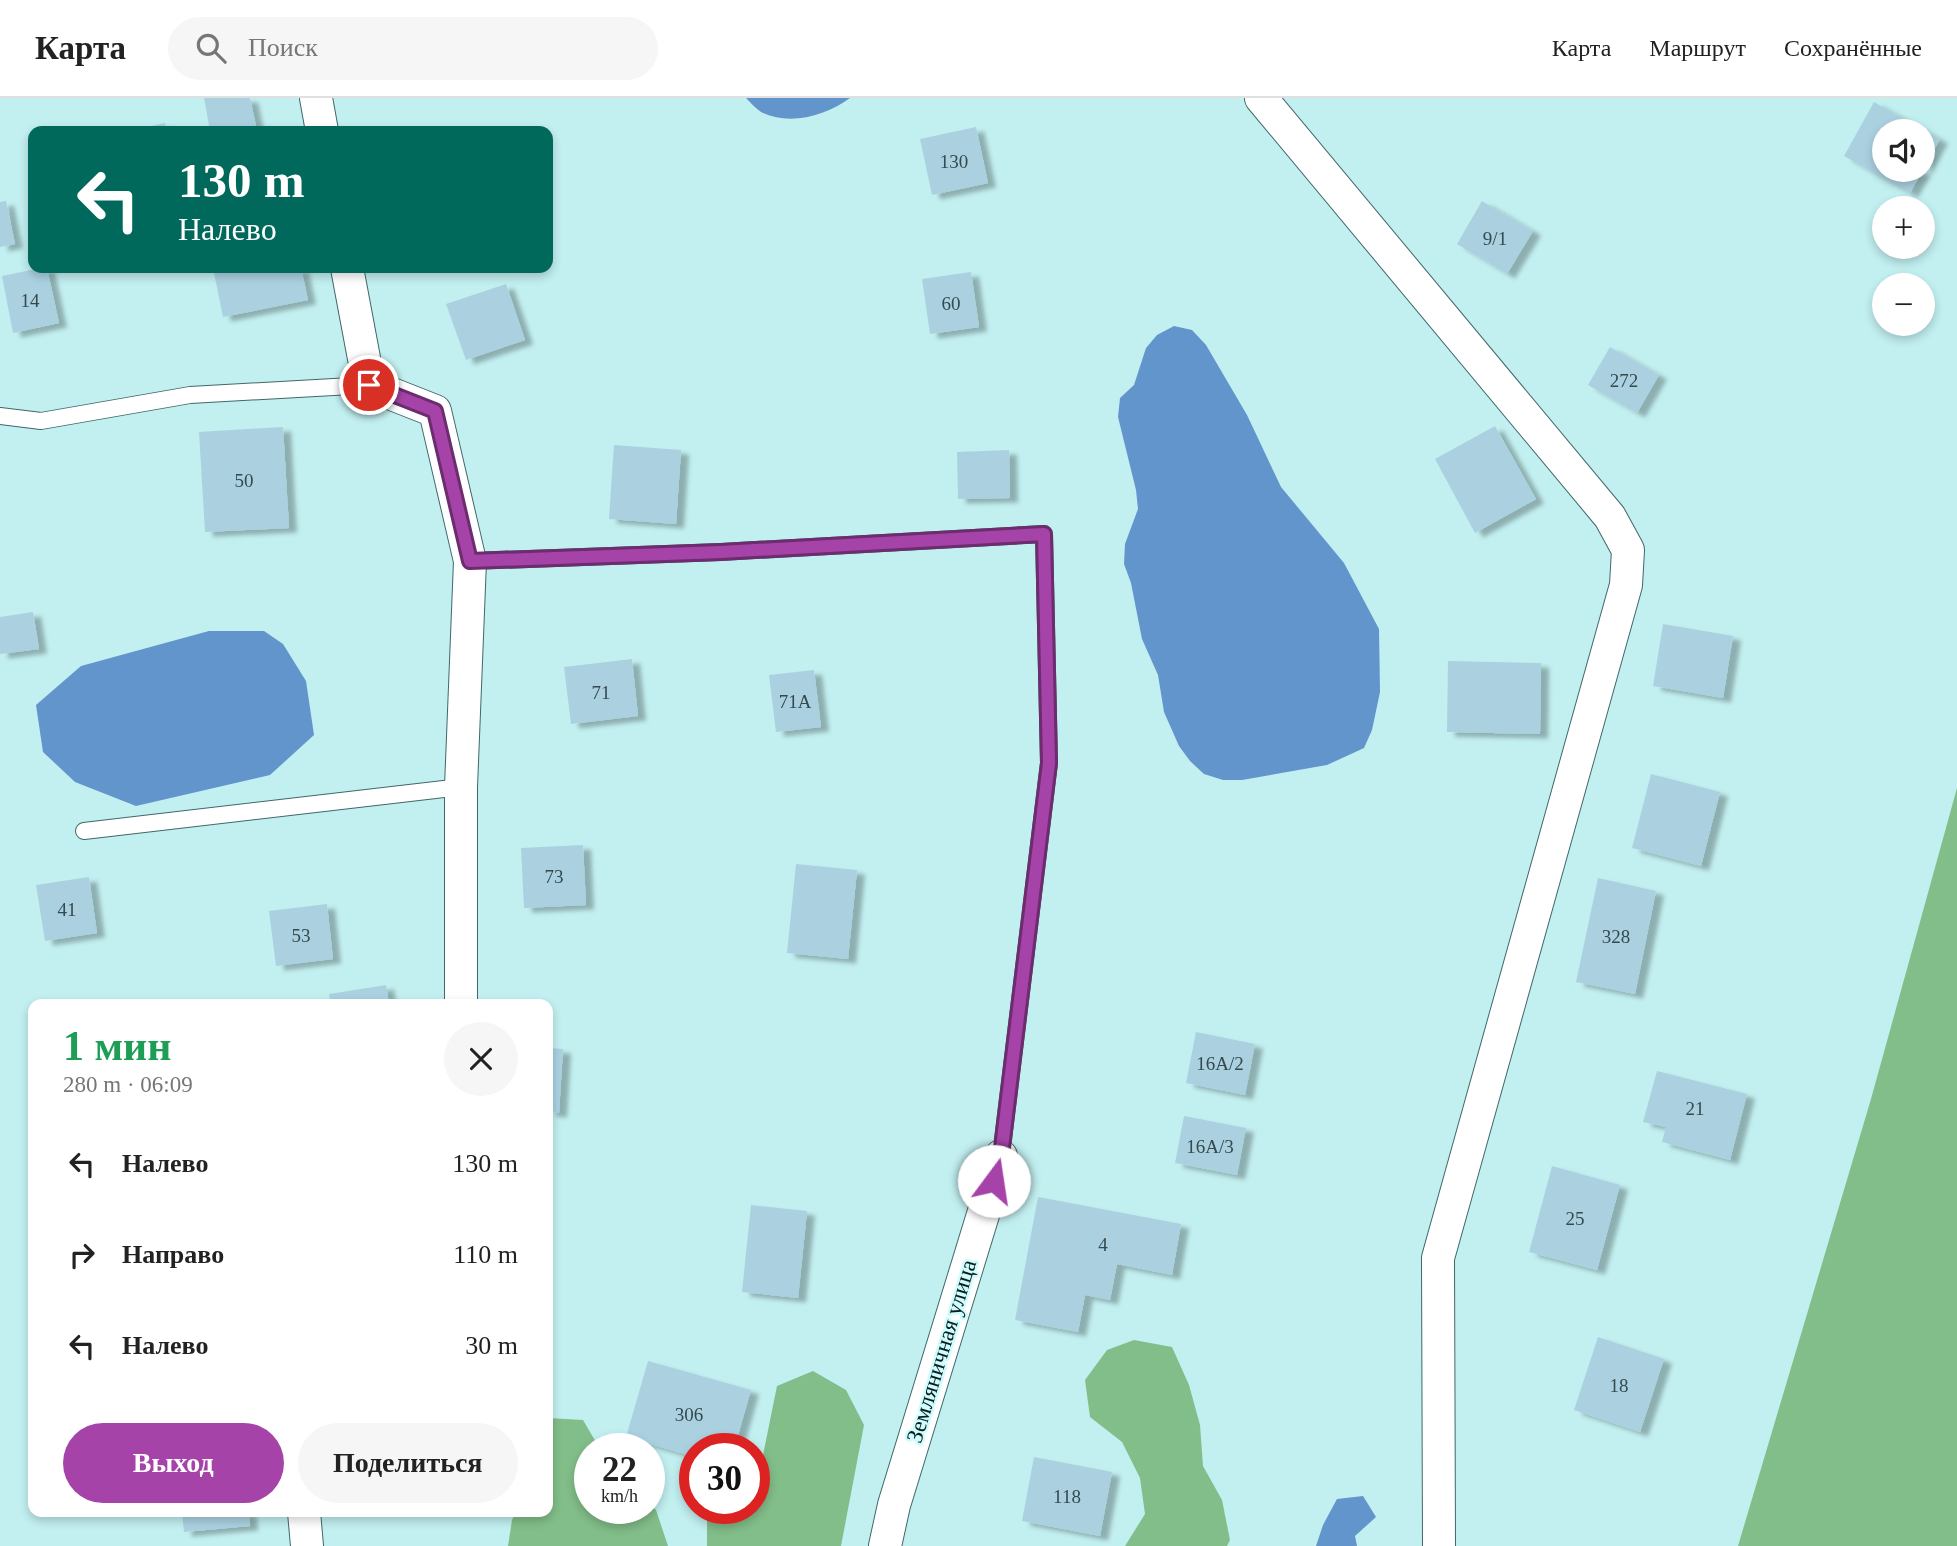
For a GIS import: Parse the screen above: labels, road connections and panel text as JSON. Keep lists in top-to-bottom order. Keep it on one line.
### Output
{"streets":{"street":["Земляничная улица"]},"house_numbers":["130","9/1","14","60","272","50","71","71А","73","41","53","328","16А/2","21","16А/3","25","4","18","306","118"],"page":{"header":"Карта","search":"Поиск","nav":["Карта","Маршрут","Сохранённые"],"map_buttons":["+","−"],"turn":["130 m","Налево"],"heading":["1 мин","280 m · 06:09"],"list":[{"name":"Налево","value":"130 m"},{"name":"Направо","value":"110 m"},{"name":"Налево","value":"30 m"}],"buttons":["Выход","Поделиться"],"speed":"22 km/h","limit":"30"}}
